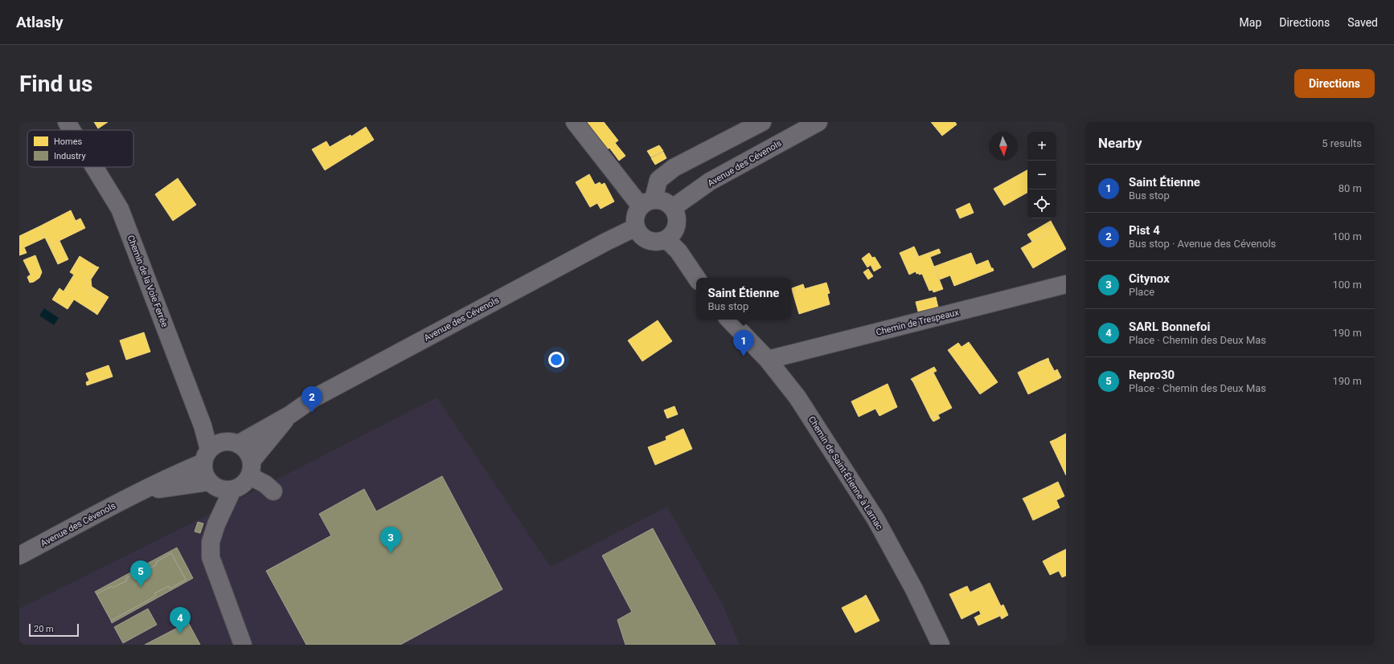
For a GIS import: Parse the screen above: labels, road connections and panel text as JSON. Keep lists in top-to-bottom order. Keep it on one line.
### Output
{"streets":{"street":["Avenue des Cévenols","Chemin de la Voie Ferrée","Chemin de Trespeaux","Chemin de Saint-Étienne à Larnac"]},"crossings":[["Avenue des Cévenols","Chemin de la Voie Ferrée"],["Chemin de Trespeaux","Chemin de Saint-Étienne à Larnac"]],"legend":["Homes","Industry"],"scale_bar":"20 m","north":"bottom","page":{"header":"Atlasly","nav":["Map","Directions","Saved"],"buttons":"Directions","title":"Find us","heading":["Nearby","5 results"],"map_buttons":["+","−"],"list":[{"mark":"1","name":"Saint Étienne","note":"Bus stop","value":"80 m"},{"mark":"2","name":"Pist 4","note":"Bus stop · Avenue des Cévenols","value":"100 m"},{"mark":"3","name":"Citynox","note":"Place","value":"100 m"},{"mark":"4","name":"SARL Bonnefoi","note":"Place · Chemin des Deux Mas","value":"190 m"},{"mark":"5","name":"Repro30","note":"Place · Chemin des Deux Mas","value":"190 m"}],"popup":["Saint Étienne","Bus stop"],"pins":["1","2","3","5","4"],"scale":"20 m"}}
